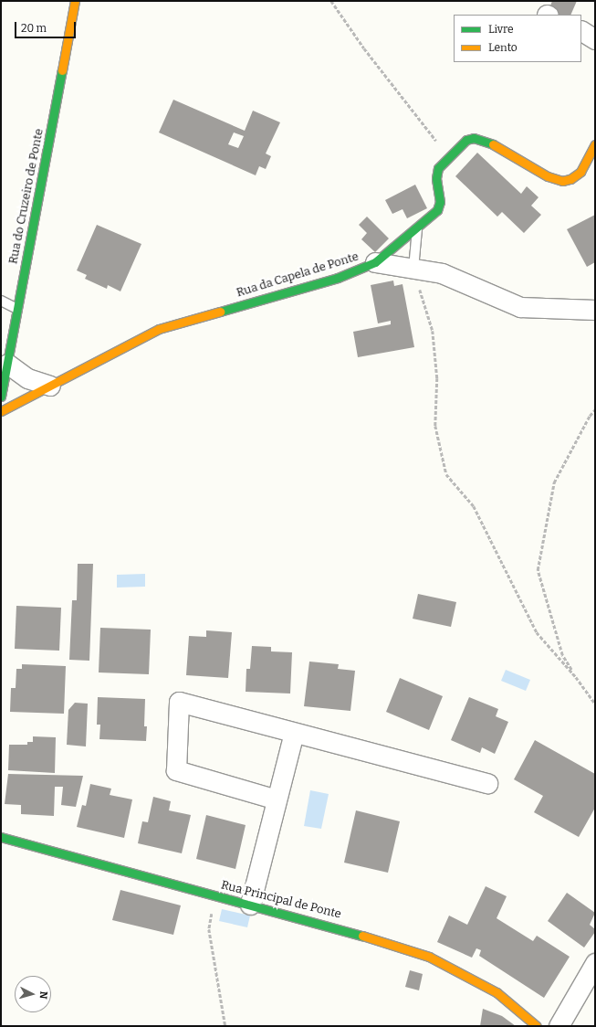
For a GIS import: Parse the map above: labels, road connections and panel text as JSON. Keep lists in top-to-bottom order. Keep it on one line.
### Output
{"streets":{"street":["Rua do Cruzeiro de Ponte","Rua da Capela de Ponte","Rua Principal de Ponte"]},"legend":["Livre","Lento"],"scale_bar":"20 m","north":"right"}
